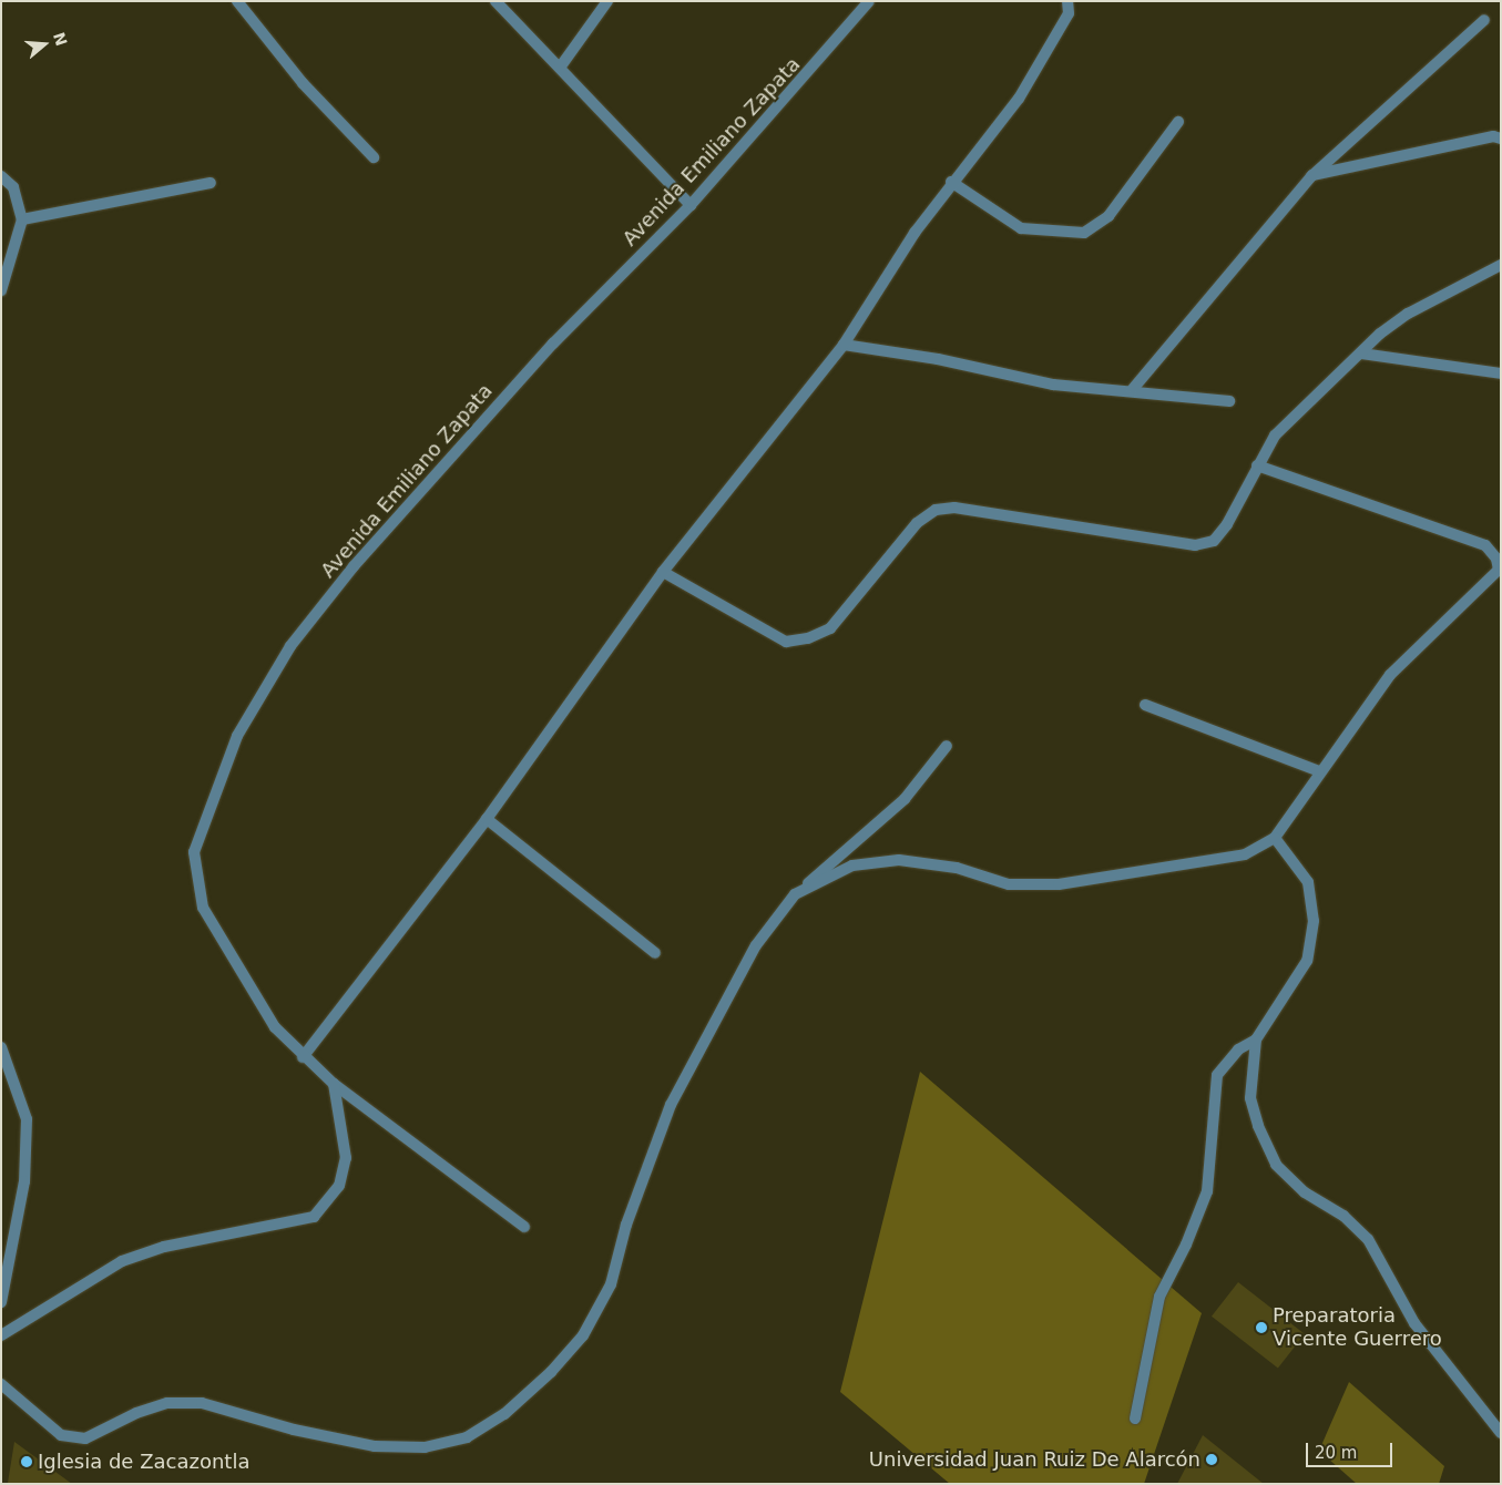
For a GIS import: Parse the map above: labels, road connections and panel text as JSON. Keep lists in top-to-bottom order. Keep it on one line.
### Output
{"streets":{"street":["Avenida Emiliano Zapata"]},"places":["Preparatoria Vicente Guerrero","Universidad Juan Ruiz De Alarcón","Iglesia de Zacazontla"],"scale_bar":"20 m","north":"right"}
